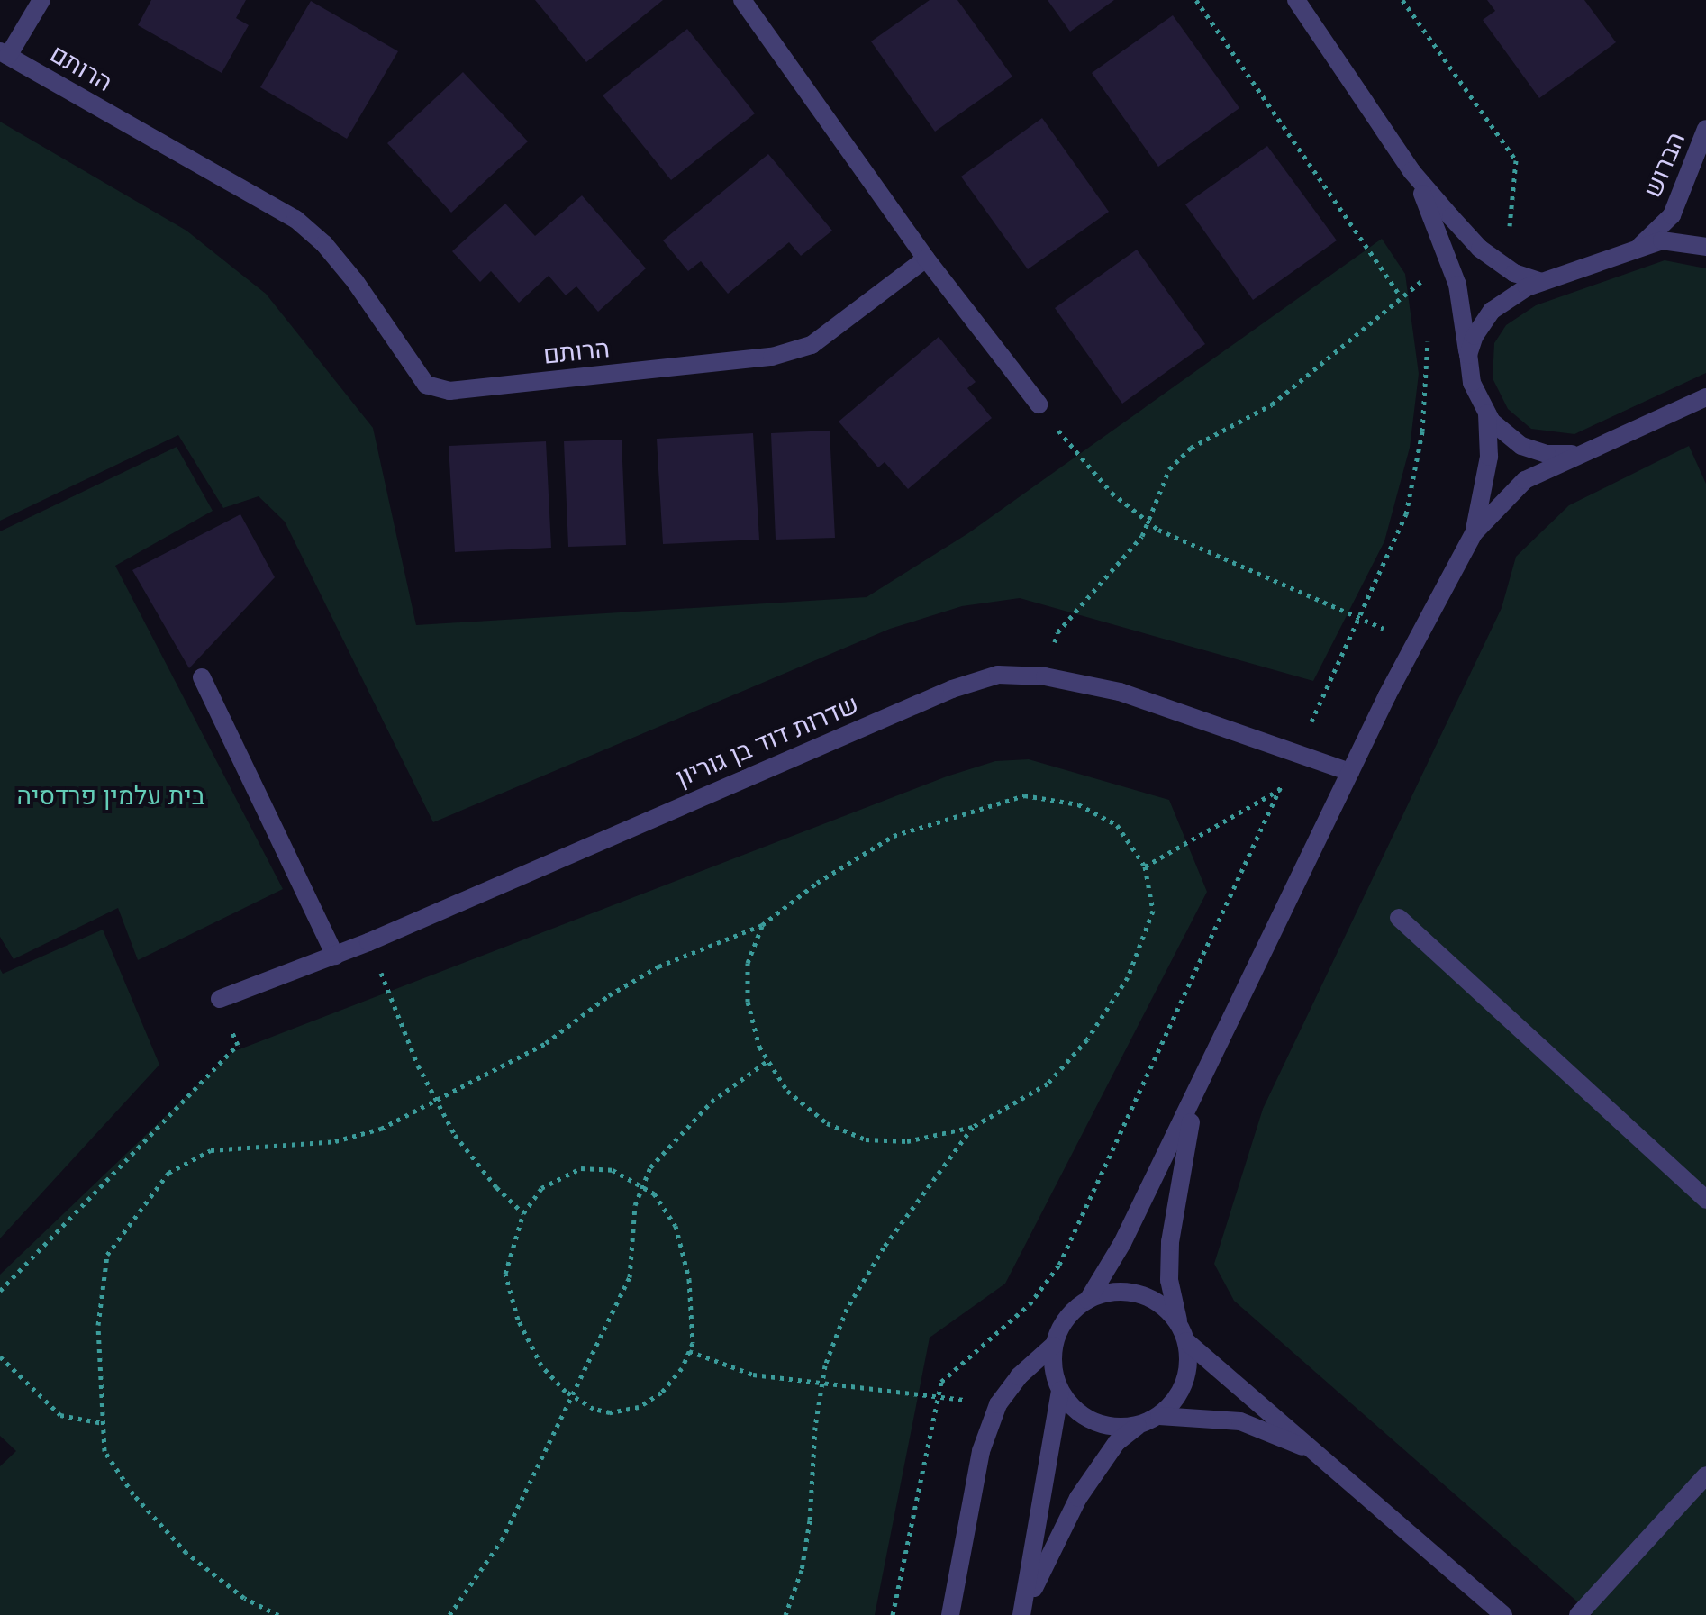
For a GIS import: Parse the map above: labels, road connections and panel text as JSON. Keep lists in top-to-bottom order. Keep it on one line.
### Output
{"streets":{"street":["הרותם","הברוש","שדרות דוד בן גוריון"]},"parks":["בית עלמין פרדסיה"]}
